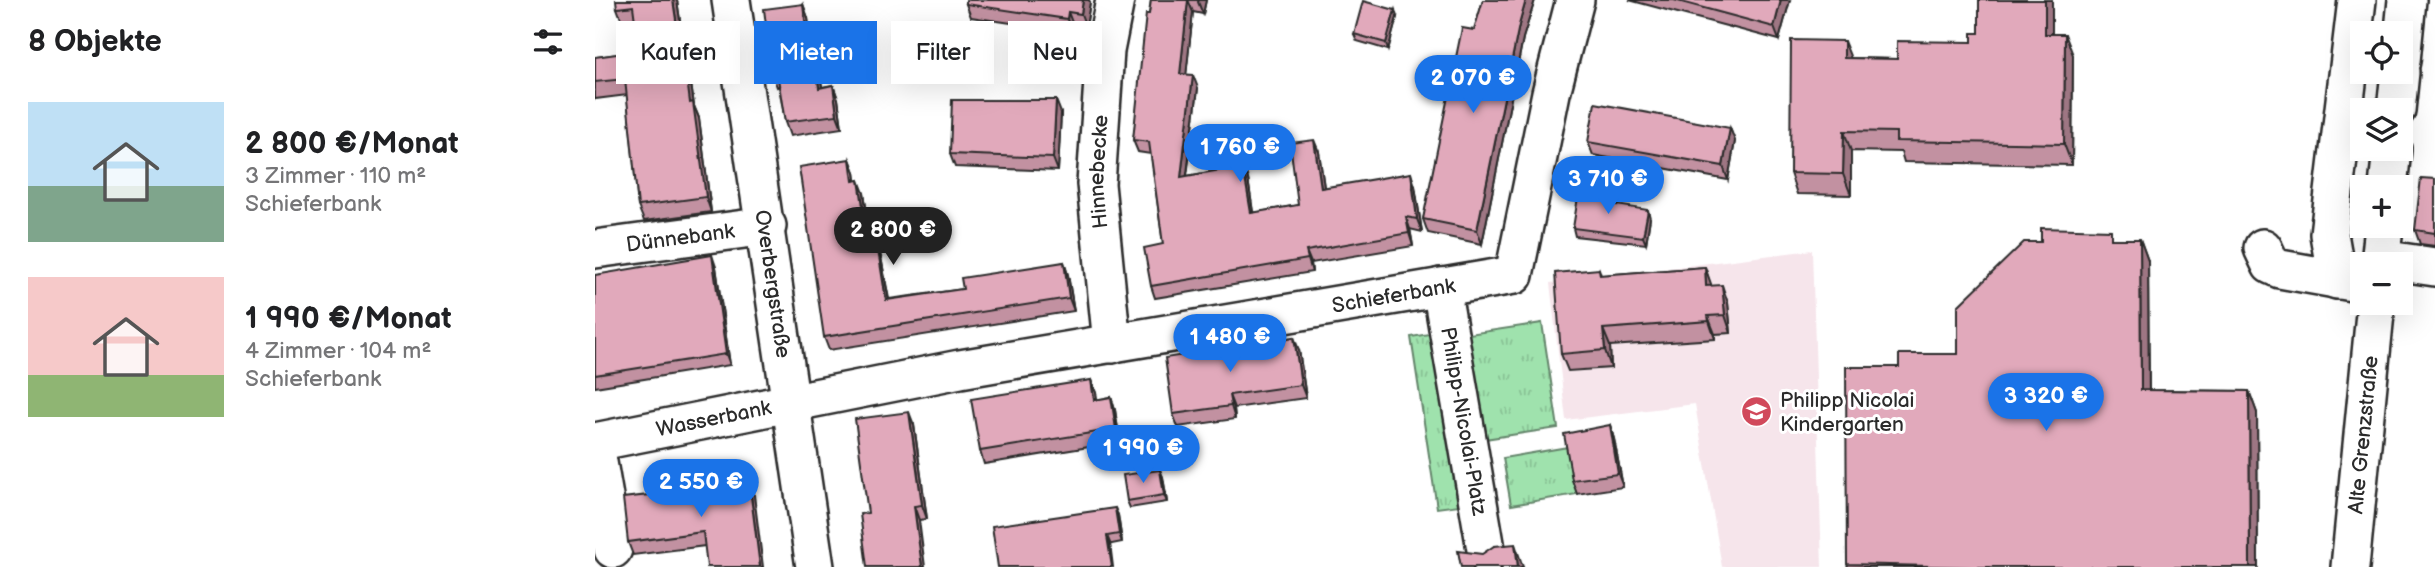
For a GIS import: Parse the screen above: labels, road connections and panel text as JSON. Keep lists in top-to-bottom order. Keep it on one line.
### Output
{"streets":{"street":["Hinnebecke","Dünnebank","Overbergstraße","Schieferbank","Wasserbank","Philipp-Nicolai-Platz","Alte Grenzstraße"]},"crossings":[["Hinnebecke","Schieferbank"],["Dünnebank","Overbergstraße"],["Overbergstraße","Schieferbank"],["Overbergstraße","Wasserbank"],["Schieferbank","Wasserbank"],["Schieferbank","Philipp-Nicolai-Platz"]],"places":{"school or university":["Philipp Nicolai Kindergarten"]},"page":{"heading":"8 Objekte","map_buttons":["+","−"],"chip":["Kaufen","Mieten","Filter","Neu"],"price":["2 070 €","1 760 €","3 710 €","2 800 €","1 480 €","3 320 €","1 990 €","2 550 €"],"list":[{"name":"2 800 €/Monat","note":"3 Zimmer · 110 m² · Schieferbank"},{"name":"1 990 €/Monat","note":"4 Zimmer · 104 m² · Schieferbank"}]}}
